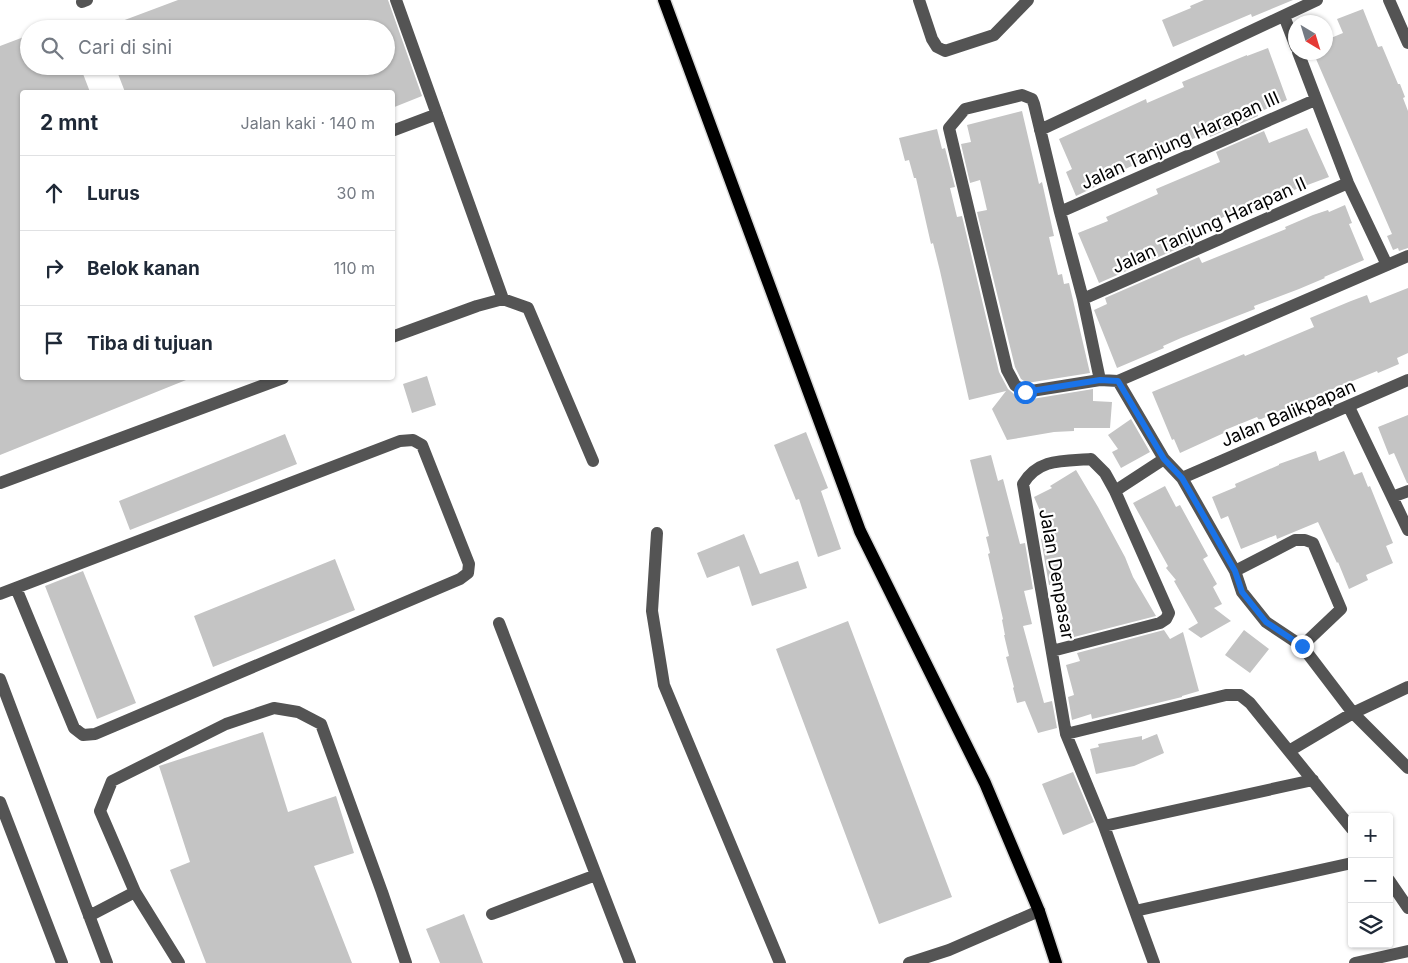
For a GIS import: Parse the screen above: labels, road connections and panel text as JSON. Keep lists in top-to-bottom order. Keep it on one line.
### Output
{"streets":{"street":["Jalan Tanjung Harapan III","Jalan Tanjung Harapan II","Jalan Balikpapan","Jalan Denpasar"]},"north":"bottom right","page":{"search":"Cari di sini","heading":["2 mnt","Jalan kaki · 140 m"],"list":[["Lurus","30 m"],["Belok kanan","110 m"],"Tiba di tujuan"],"map_buttons":["+","−"]}}
